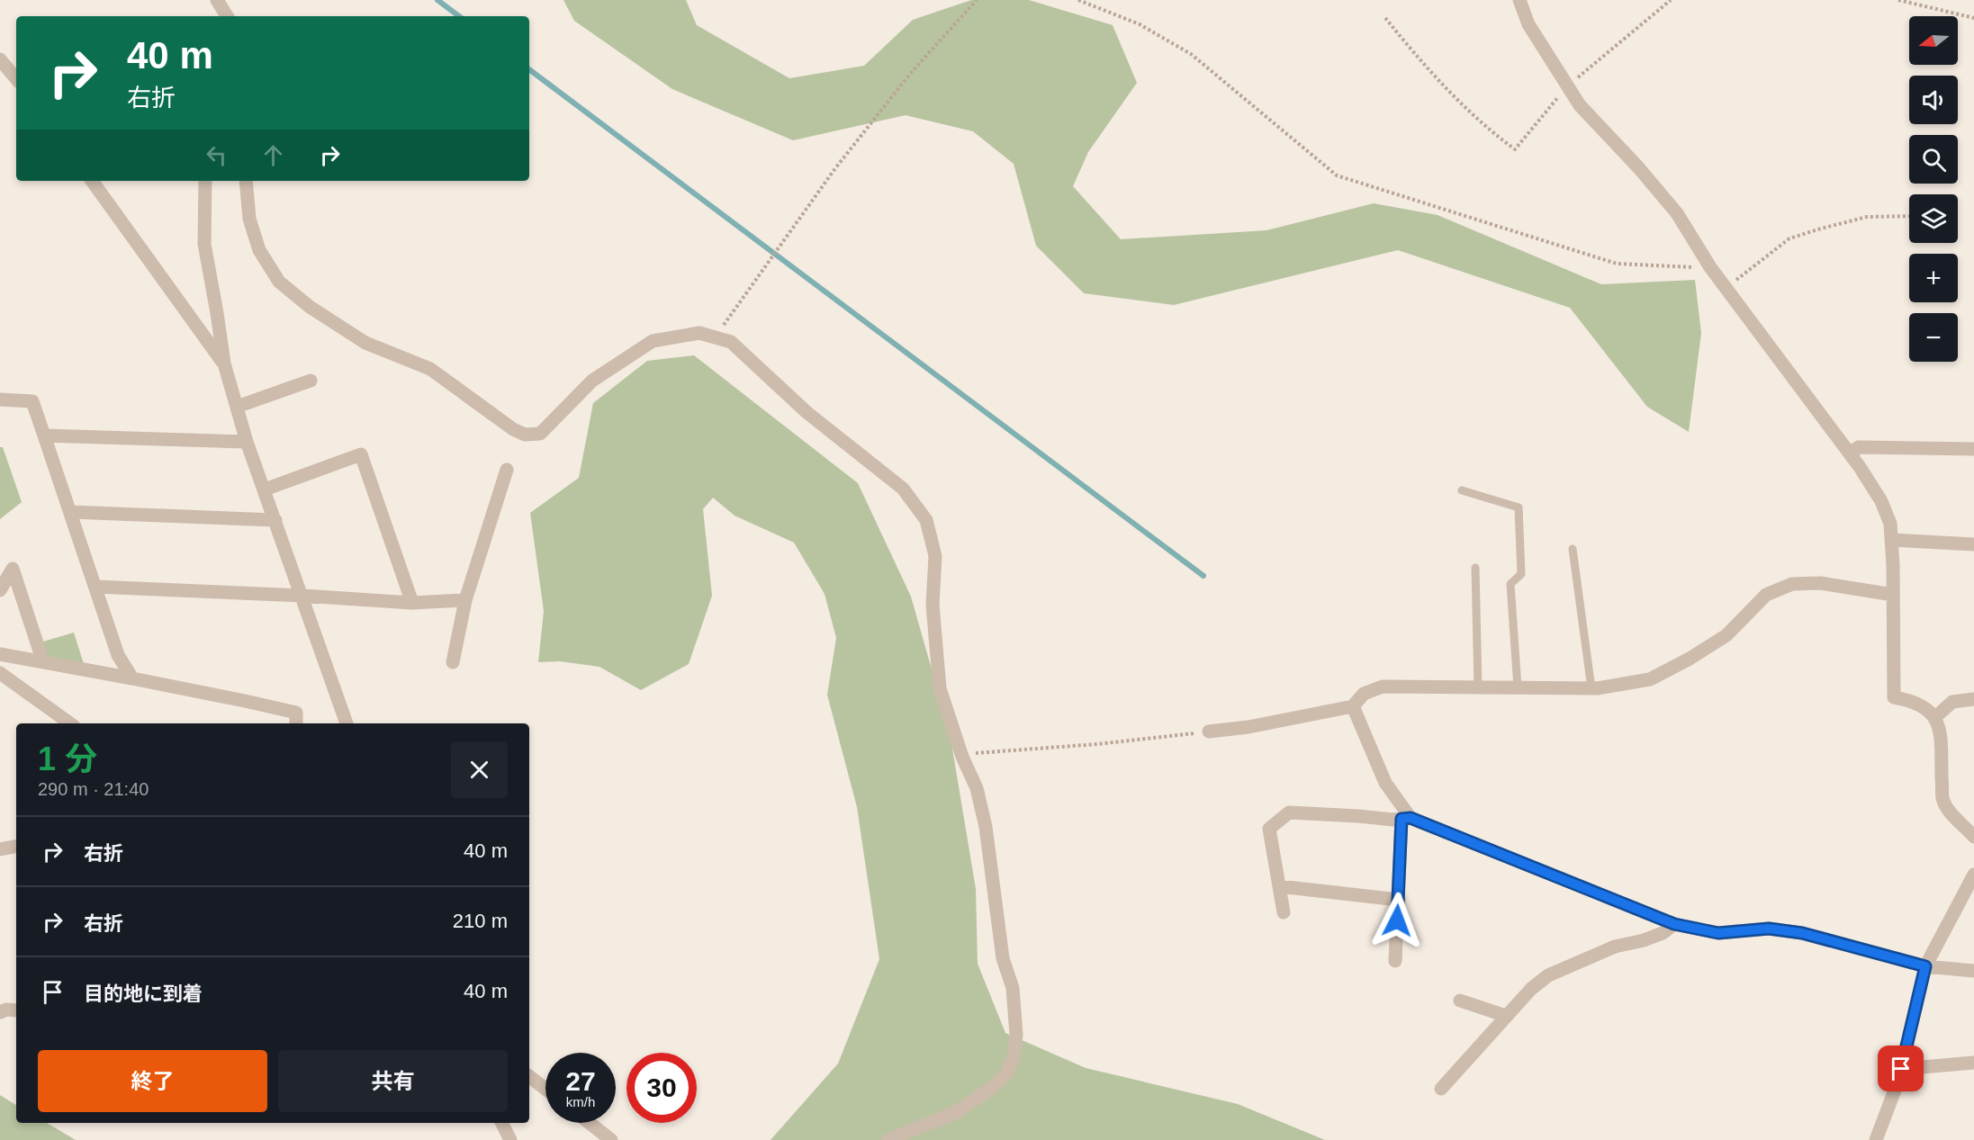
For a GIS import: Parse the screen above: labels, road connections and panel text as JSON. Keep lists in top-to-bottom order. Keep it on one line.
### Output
{"north":"left","page":{"map_buttons":["+","−"],"turn":["40 m","右折"],"heading":["1 分","290 m · 21:40"],"list":[{"name":"右折","value":"40 m"},{"name":"右折","value":"210 m"},{"name":"目的地に到着","value":"40 m"}],"buttons":["終了","共有"],"speed":"27 km/h","limit":"30"}}
